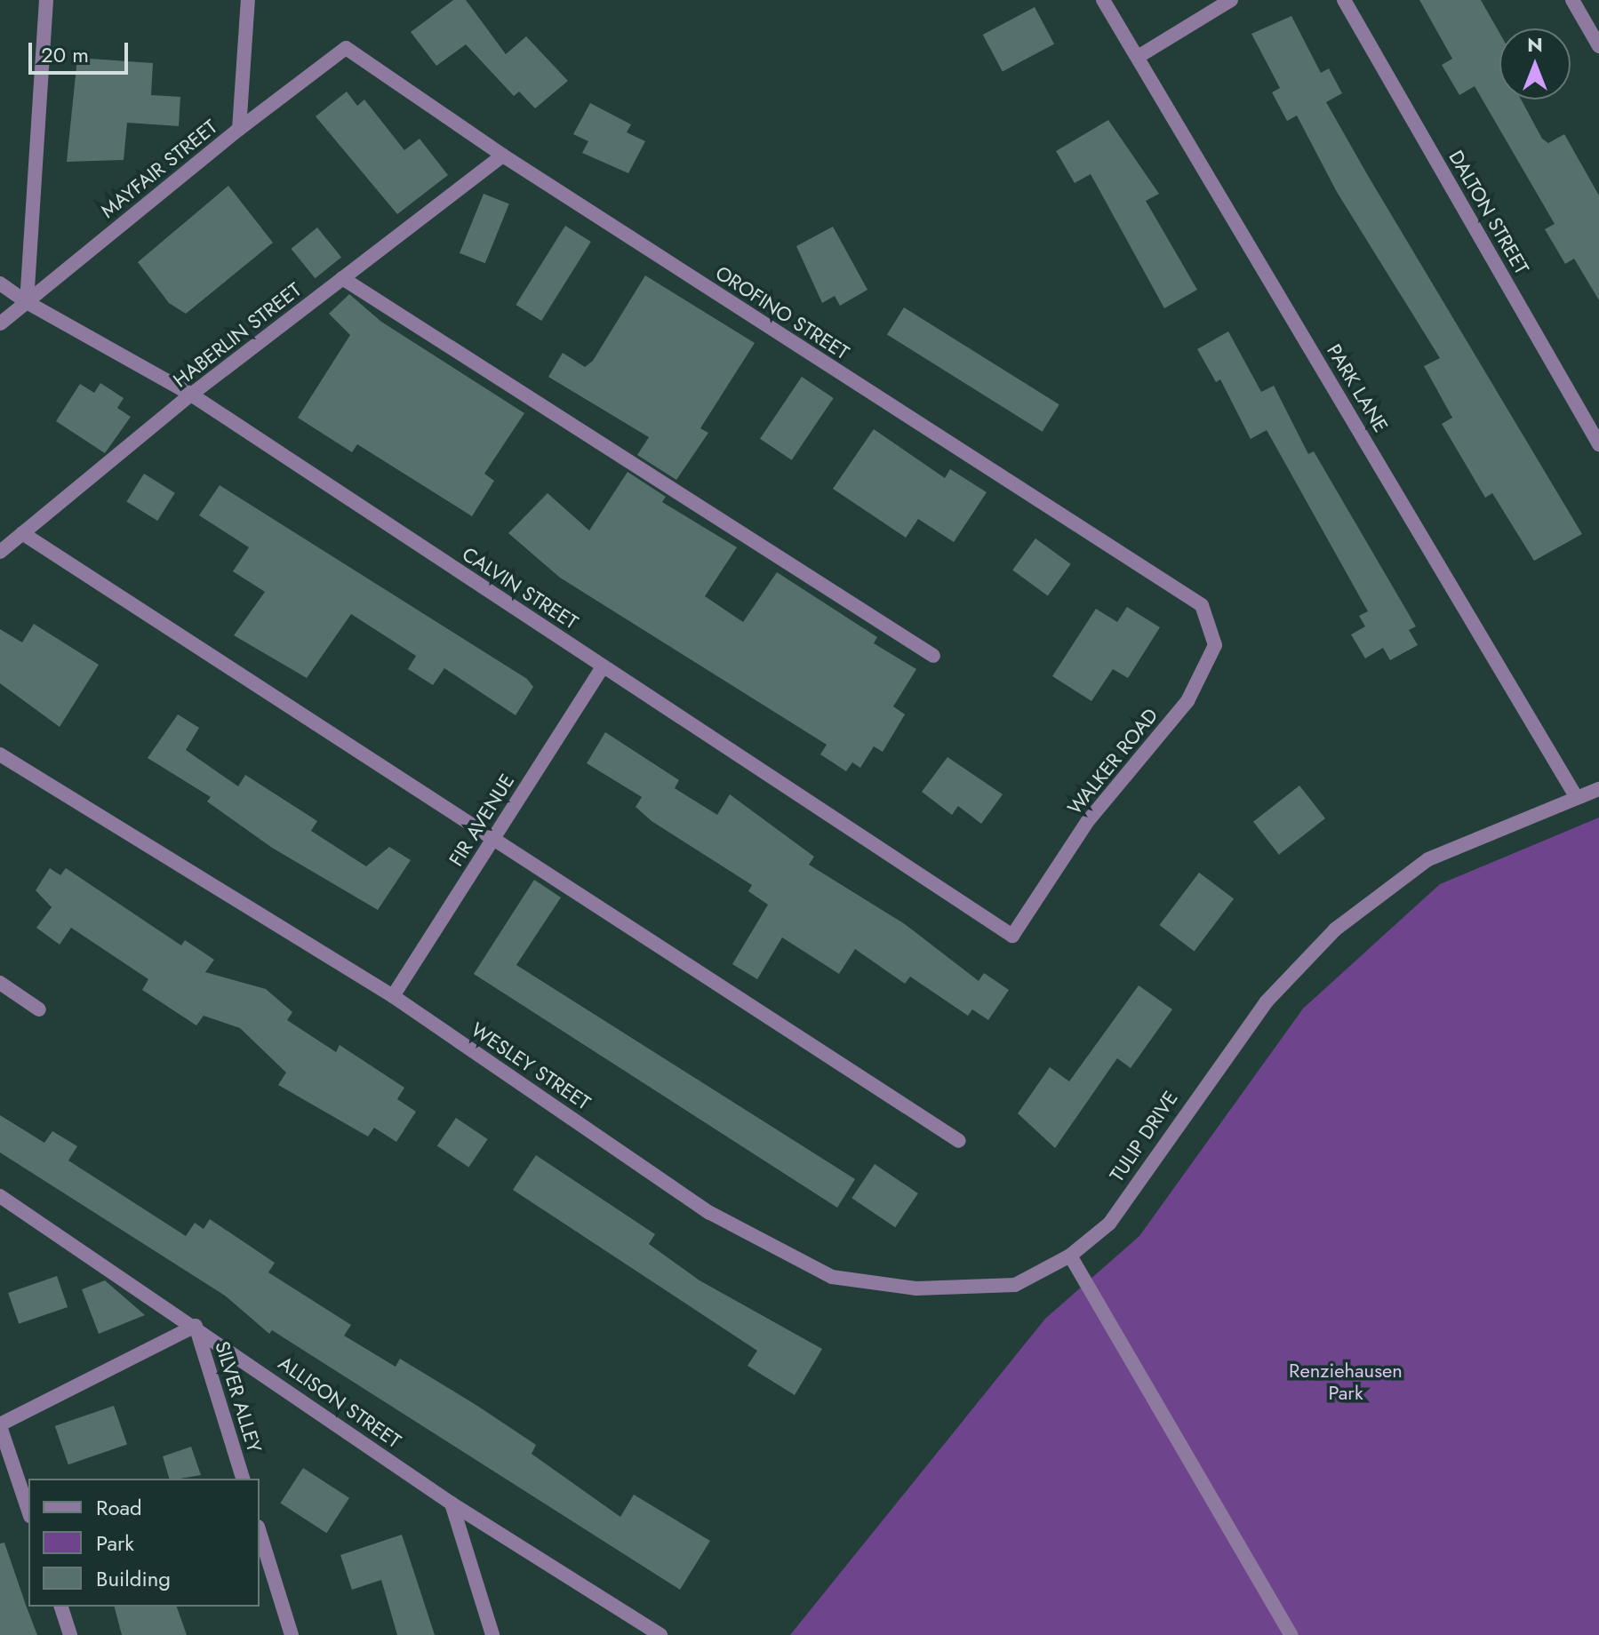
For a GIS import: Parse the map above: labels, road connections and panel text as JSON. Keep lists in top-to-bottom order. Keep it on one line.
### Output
{"streets":{"street":["MAYFAIR STREET","DALTON STREET","OROFINO STREET","HABERLIN STREET","PARK LANE","CALVIN STREET","WALKER ROAD","FIR AVENUE","WESLEY STREET","TULIP DRIVE","SILVER ALLEY","ALLISON STREET"]},"crossings":[["MAYFAIR STREET","OROFINO STREET"],["MAYFAIR STREET","CALVIN STREET"],["OROFINO STREET","HABERLIN STREET"],["OROFINO STREET","WALKER ROAD"],["HABERLIN STREET","CALVIN STREET"],["PARK LANE","TULIP DRIVE"],["CALVIN STREET","WALKER ROAD"],["CALVIN STREET","FIR AVENUE"],["FIR AVENUE","WESLEY STREET"],["WESLEY STREET","TULIP DRIVE"],["SILVER ALLEY","ALLISON STREET"]],"parks":["Renziehausen Park"],"legend":["Road","Park","Building"],"scale_bar":"20 m","north":"top"}
